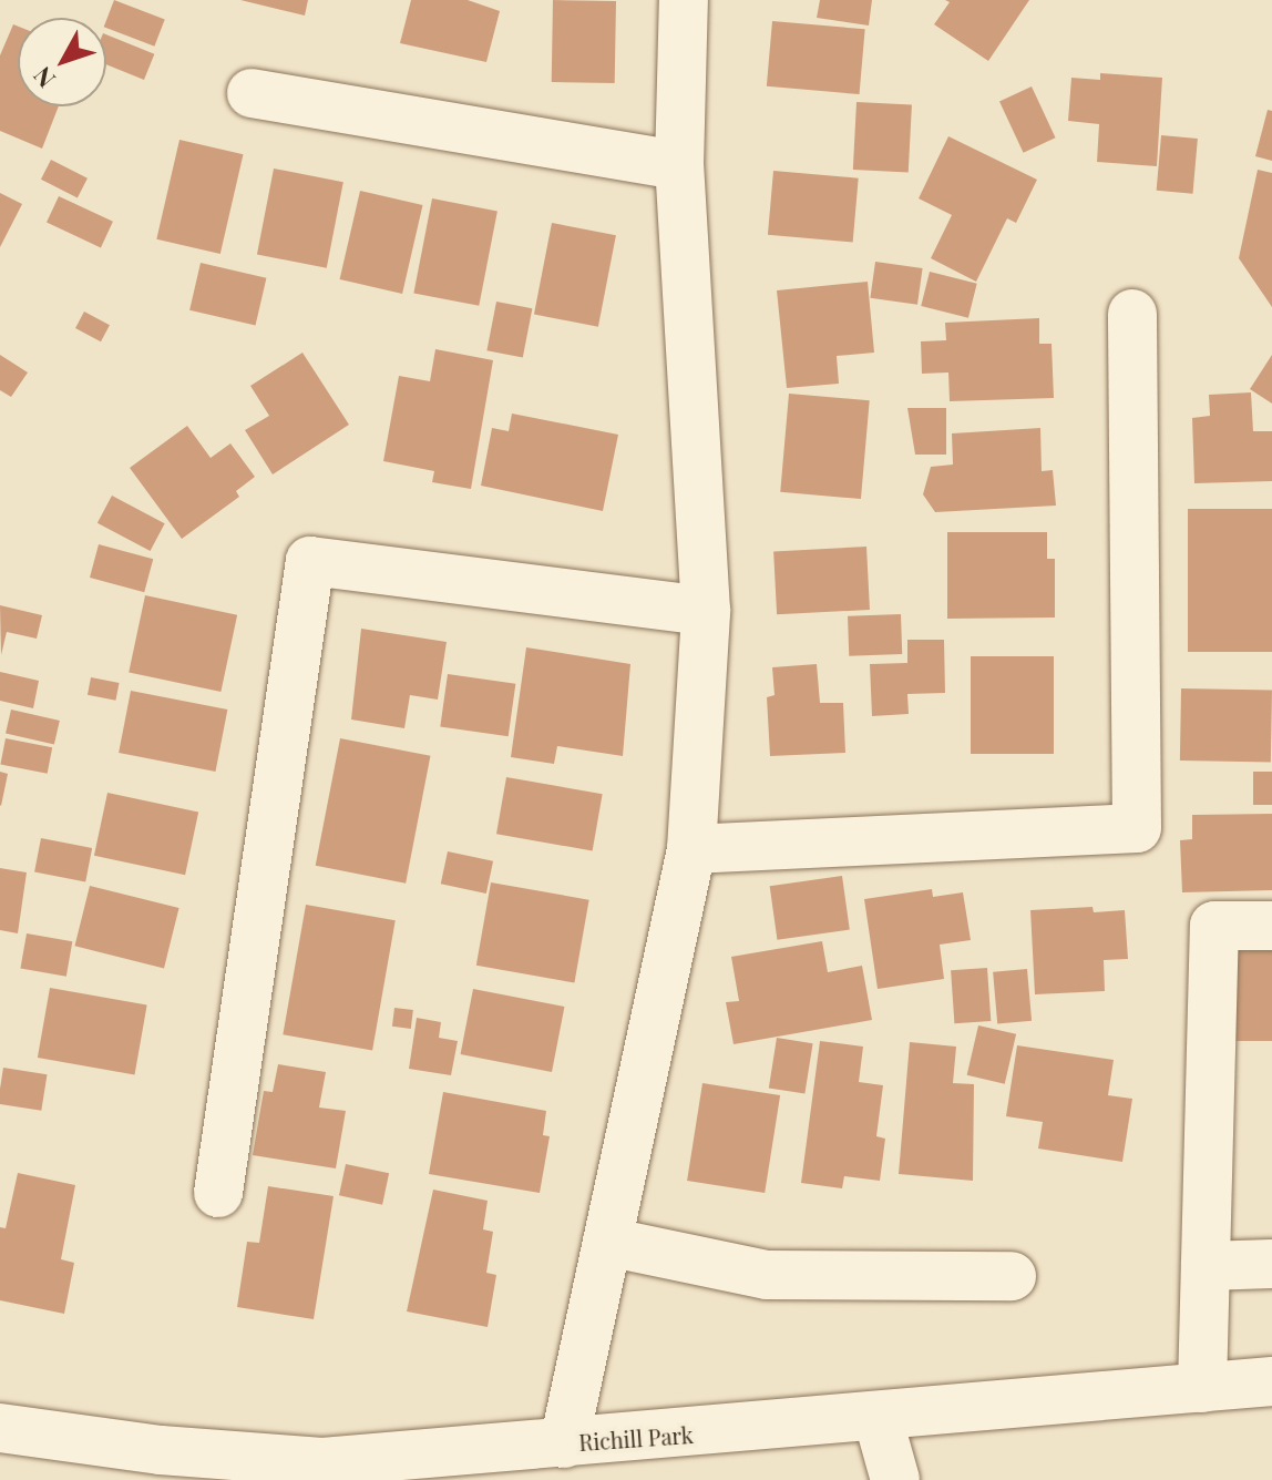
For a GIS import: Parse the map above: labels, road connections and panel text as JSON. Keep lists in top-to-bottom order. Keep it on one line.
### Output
{"streets":{"street":["Richill Park"]},"north":"bottom left"}
